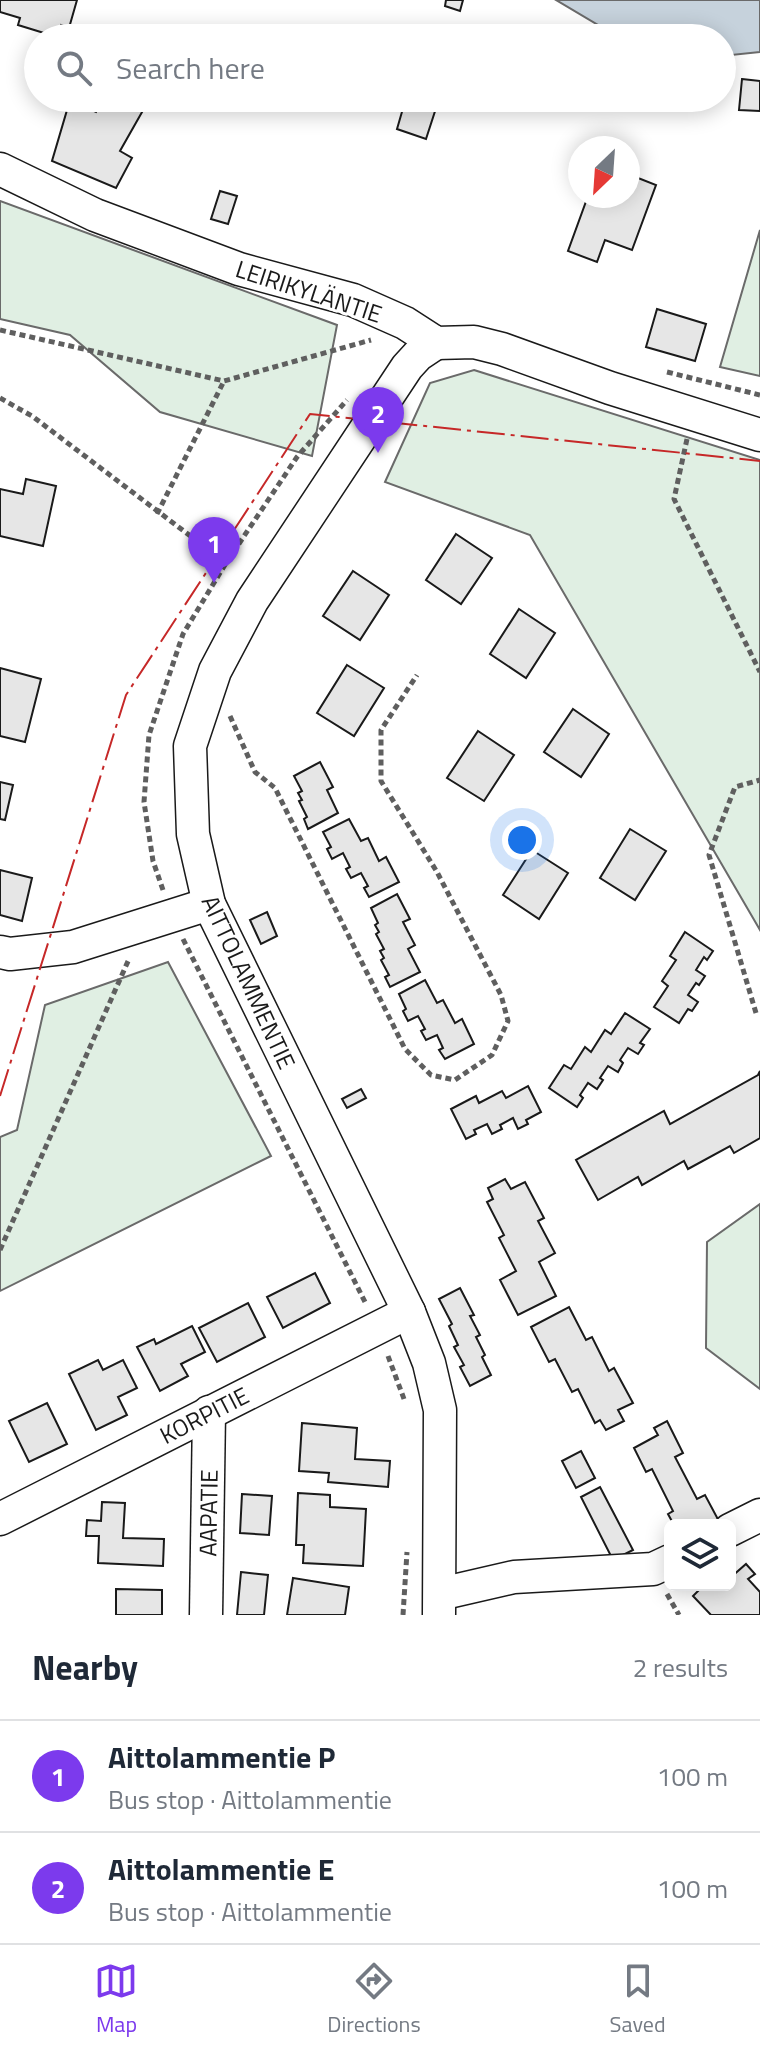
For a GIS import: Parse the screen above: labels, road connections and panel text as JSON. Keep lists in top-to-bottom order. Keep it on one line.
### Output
{"streets":{"street":["LEIRIKYLÄNTIE","AITTOLAMMENTIE","KORPITIE","AAPATIE"]},"crossings":[["LEIRIKYLÄNTIE","AITTOLAMMENTIE"],["AITTOLAMMENTIE","KORPITIE"],["KORPITIE","AAPATIE"]],"north":"bottom left","page":{"search":"Search here","pins":["2","1"],"heading":["Nearby","2 results"],"list":[{"mark":"1","name":"Aittolammentie P","note":"Bus stop · Aittolammentie","value":"100 m"},{"mark":"2","name":"Aittolammentie E","note":"Bus stop · Aittolammentie","value":"100 m"}],"nav":["Map","Directions","Saved"]}}
